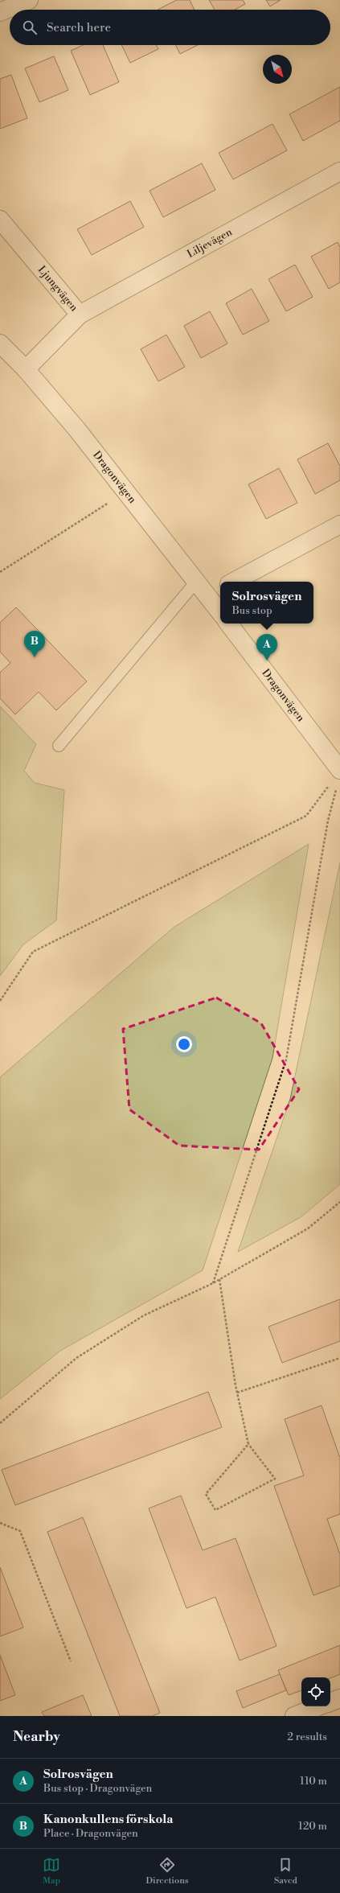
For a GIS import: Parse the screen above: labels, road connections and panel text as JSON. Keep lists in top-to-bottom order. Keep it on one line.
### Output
{"streets":{"street":["Liljevägen","Ljungvägen","Dragonvägen"]},"crossings":[["Liljevägen","Ljungvägen"],["Ljungvägen","Dragonvägen"]],"north":"bottom right","page":{"search":"Search here","popup":["Solrosvägen","Bus stop"],"pins":["B","A"],"heading":["Nearby","2 results"],"list":[{"mark":"A","name":"Solrosvägen","note":"Bus stop · Dragonvägen","value":"110 m"},{"mark":"B","name":"Kanonkullens förskola","note":"Place · Dragonvägen","value":"120 m"}],"nav":["Map","Directions","Saved"]}}
